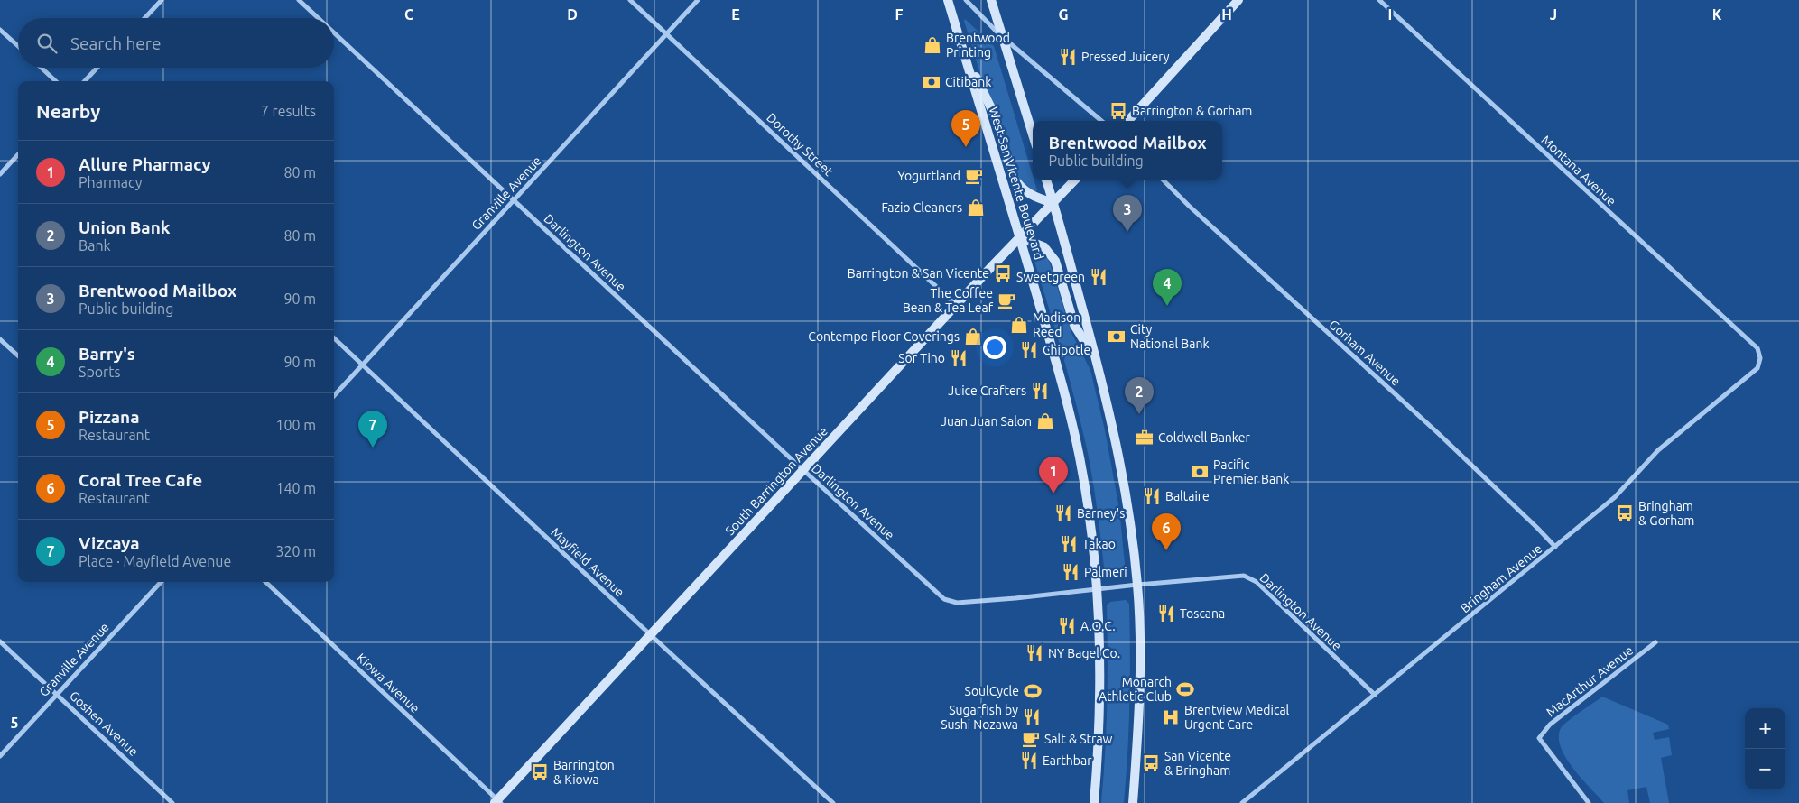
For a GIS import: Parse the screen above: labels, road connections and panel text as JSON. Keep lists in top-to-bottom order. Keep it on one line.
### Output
{"streets":{"main road":["West San Vicente Boulevard","South Barrington Avenue"],"street":["Dorothy Street","Montana Avenue","Granville Avenue","Darlington Avenue","Gorham Avenue","Mayfield Avenue","Bringham Avenue","MacArthur Avenue","Kiowa Avenue","Goshen Avenue"]},"crossings":[["Dorothy Street","Granville Avenue"],["Dorothy Street","South Barrington Avenue"],["Montana Avenue","Bringham Avenue"],["West San Vicente Boulevard","Darlington Avenue"],["West San Vicente Boulevard","South Barrington Avenue"],["Granville Avenue","Darlington Avenue"],["Granville Avenue","Mayfield Avenue"],["Granville Avenue","Goshen Avenue"],["Darlington Avenue","South Barrington Avenue"],["Darlington Avenue","Bringham Avenue"],["Gorham Avenue","Bringham Avenue"],["South Barrington Avenue","Mayfield Avenue"],["South Barrington Avenue","Kiowa Avenue"]],"places":{"shop":["Brentwood Printing","Fazio Cleaners","Madison Reed","Contempo Floor Coverings","Juan Juan Salon"],"restaurant":["Pressed Juicery","Sweetgreen","Chipotle","Sor Tino","Juice Crafters","Baltaire","Barney's","Takao","Palmeri","Toscana","A.O.C.","NY Bagel Co.","Sugarfish by Sushi Nozawa","Earthbar"],"bank":["Citibank","City National Bank","Pacific Premier Bank"],"bus stop":["Barrington & Gorham","Barrington & San Vicente","Bringham & Gorham","San Vicente & Bringham","Barrington & Kiowa"],"cafe":["Yogurtland","The Coffee Bean & Tea Leaf","Salt & Straw"],"office":["Coldwell Banker"],"sports":["Monarch Athletic Club","SoulCycle"],"hospital":["Brentview Medical Urgent Care"]},"page":{"search":"Search here","heading":["Nearby","7 results"],"pins":["5","3","4","2","7","1","6"],"popup":["Brentwood Mailbox","Public building"],"list":[{"mark":"1","name":"Allure Pharmacy","note":"Pharmacy","value":"80 m"},{"mark":"2","name":"Union Bank","note":"Bank","value":"80 m"},{"mark":"3","name":"Brentwood Mailbox","note":"Public building","value":"90 m"},{"mark":"4","name":"Barry's","note":"Sports","value":"90 m"},{"mark":"5","name":"Pizzana","note":"Restaurant","value":"100 m"},{"mark":"6","name":"Coral Tree Cafe","note":"Restaurant","value":"140 m"},{"mark":"7","name":"Vizcaya","note":"Place · Mayfield Avenue","value":"320 m"}],"map_buttons":["+","−"]},"grid":{"columns":["C","D","E","F","G","H","I","J","K"],"rows":["5"]}}
